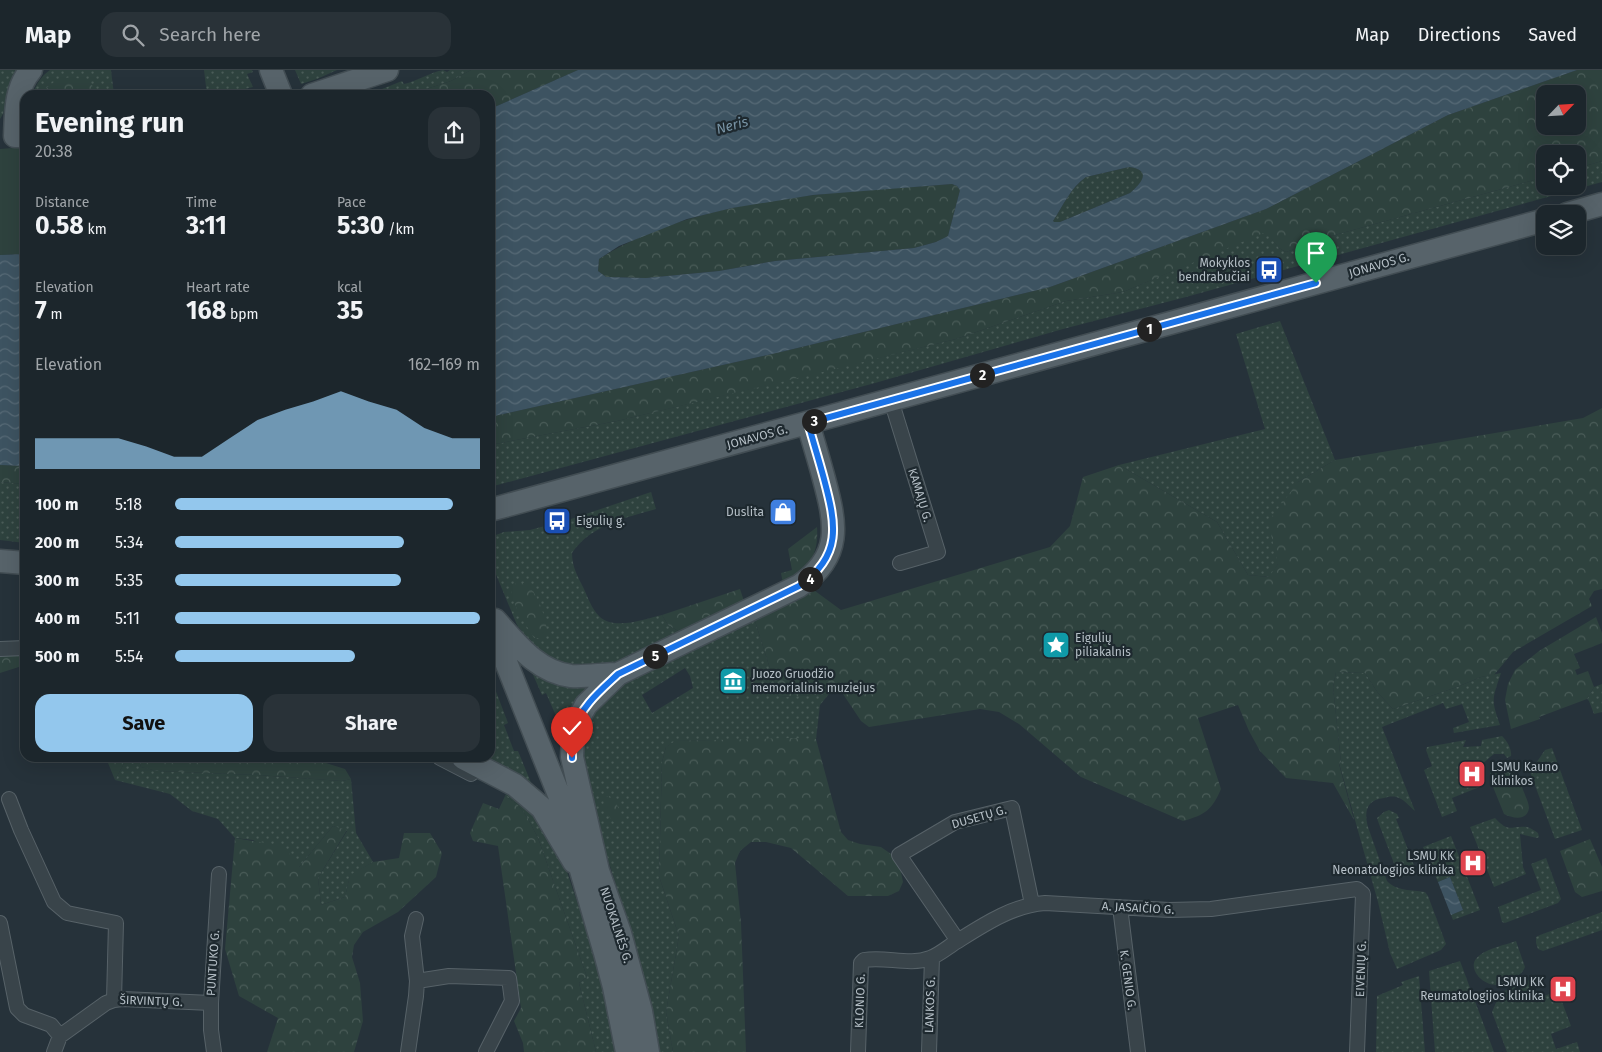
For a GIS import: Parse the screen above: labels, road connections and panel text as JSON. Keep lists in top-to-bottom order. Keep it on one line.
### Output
{"streets":{"main road":["JONAVOS G.","NUOKALNĖS G."],"street":["KAMAJŲ G.","DUSETŲ G.","A. JASAIČIO G.","PUNTUKO G.","EIVENIŲ G.","K. GENIO G.","ŠIRVINTŲ G.","KLONIO G.","LANKOS G."]},"crossings":[["JONAVOS G.","KAMAJŲ G."],["DUSETŲ G.","A. JASAIČIO G."],["A. JASAIČIO G.","EIVENIŲ G."],["A. JASAIČIO G.","K. GENIO G."],["A. JASAIČIO G.","KLONIO G."],["A. JASAIČIO G.","LANKOS G."],["PUNTUKO G.","ŠIRVINTŲ G."],["KLONIO G.","LANKOS G."]],"water":["Neris"],"places":{"bus stop":["Mokyklos bendrabučiai","Eigulių g."],"shop":["Duslita"],"place":["Eigulių piliakalnis"],"museum":["Juozo Gruodžio memorialinis muziejus"],"hospital":["LSMU Kauno klinikos","LSMU KK Neonatologijos klinika","LSMU KK Reumatologijos klinika"]},"north":"top right","page":{"header":"Map","search":"Search here","nav":["Map","Directions","Saved"],"heading":["Evening run","20:38"],"stats":[["Distance","0.58 km"],["Time","3:11"],["Pace","5:30 /km"],["Elevation","7 m"],["Heart rate","168 bpm"],["kcal","35"]],"pins":["1","2","3","4","5"],"chart":["Elevation","162–169 m"],"list":[{"name":"100 m","note":"5:18"},{"name":"200 m","note":"5:34"},{"name":"300 m","note":"5:35"},{"name":"400 m","note":"5:11"},{"name":"500 m","note":"5:54"}],"buttons":["Save","Share"]}}
